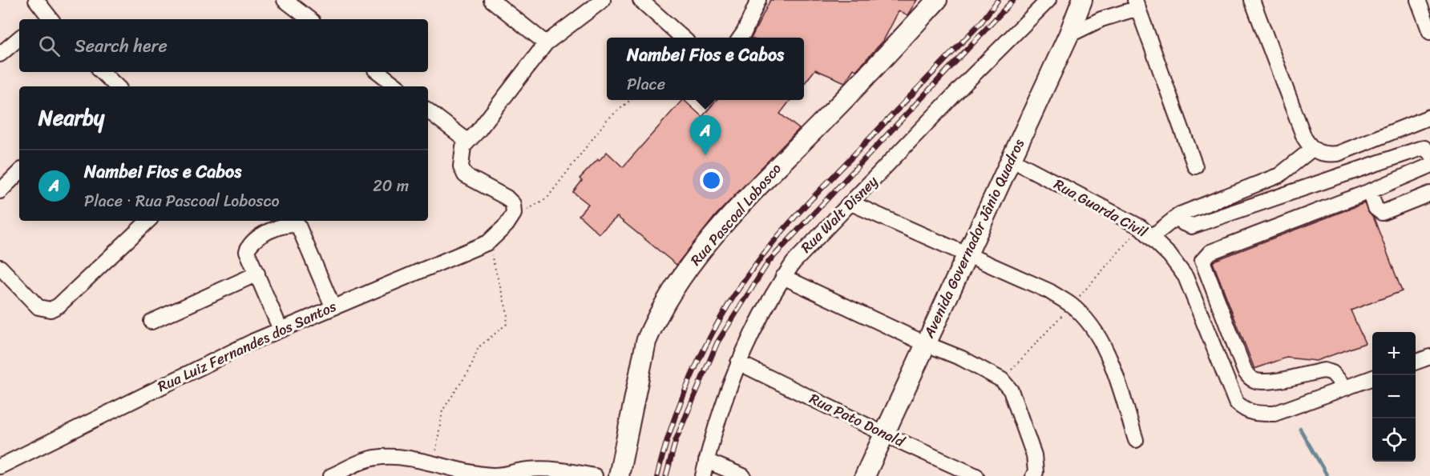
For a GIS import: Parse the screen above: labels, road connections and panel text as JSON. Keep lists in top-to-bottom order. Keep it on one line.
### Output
{"streets":{"main road":["Rua Pascoal Lobosco","Avenida Governador Jânio Quadros"],"street":["Rua Guarda Civil","Rua Walt Disney","Rua Luiz Fernandes dos Santos","Rua Pato Donald"]},"crossings":[["Rua Guarda Civil","Avenida Governador Jânio Quadros"],["Rua Walt Disney","Rua Pato Donald"],["Avenida Governador Jânio Quadros","Rua Pato Donald"]],"page":{"search":"Search here","popup":["Nambei Fios e Cabos","Place"],"heading":"Nearby","pins":"A","list":[{"mark":"A","name":"Nambei Fios e Cabos","note":"Place · Rua Pascoal Lobosco","value":"20 m"}],"map_buttons":["+","−"]}}
